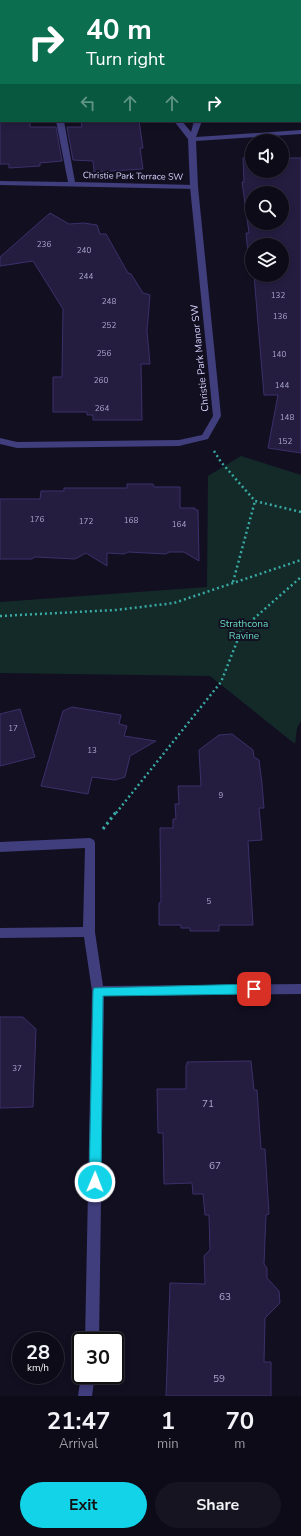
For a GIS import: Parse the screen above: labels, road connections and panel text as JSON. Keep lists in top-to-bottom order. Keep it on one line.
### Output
{"streets":{"street":["Christie Park Terrace SW","Christie Park Manor SW"]},"crossings":[["Christie Park Terrace SW","Christie Park Manor SW"]],"parks":["Strathcona Ravine"],"house_numbers":["236","240","244","132","248","136","252","256","140","260","144","264","148","152","176","168","172","164","17","13","9","5","37","71","67","63","59"],"page":{"turn":["40 m","Turn right"],"speed":"28 km/h","limit":"30","eta":["21:47","Arrival","1","min","70","m"],"buttons":["Exit","Share"]}}
